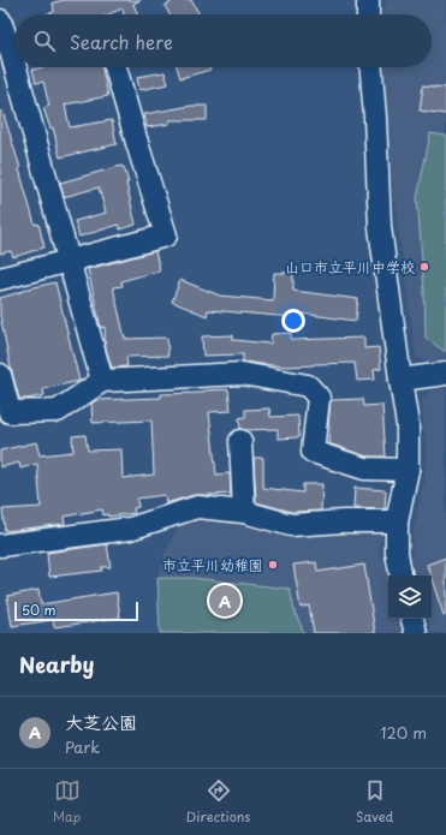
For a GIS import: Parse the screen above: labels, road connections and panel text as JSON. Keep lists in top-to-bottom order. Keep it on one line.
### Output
{"places":["山口市立平川中学校","市立平川幼稚園"],"scale_bar":"50 m","page":{"search":"Search here","pins":"A","scale":"50 m","heading":"Nearby","list":[{"mark":"A","name":"大芝公園","note":"Park","value":"120 m"}],"nav":["Map","Directions","Saved"]}}
